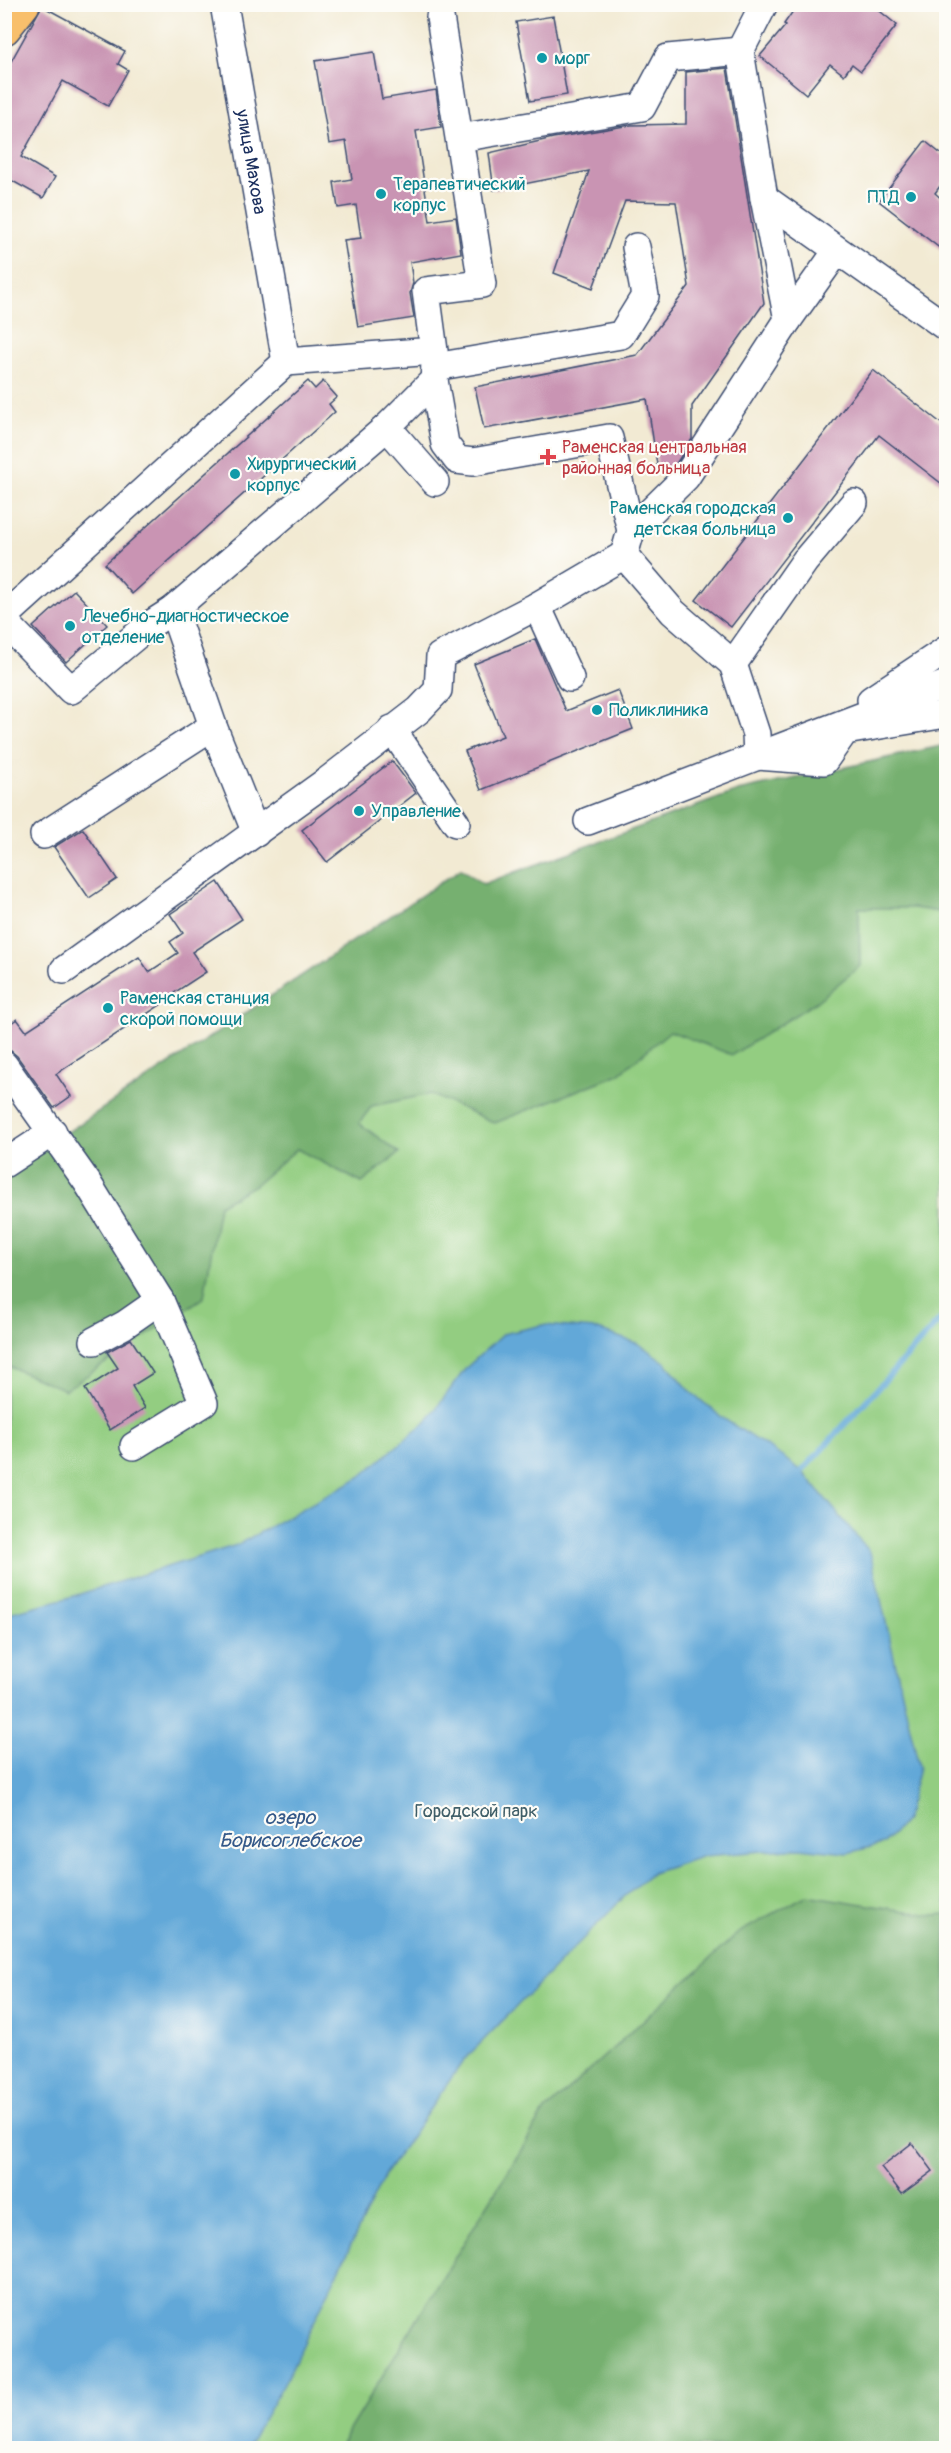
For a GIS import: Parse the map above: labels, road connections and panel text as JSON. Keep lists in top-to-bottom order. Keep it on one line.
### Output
{"streets":{"street":["улица Махова"]},"water":["озеро Борисоглебское"],"parks":["Городской парк"],"places":{"other":["морг","Терапевтический корпус","ПТД","Хирургический корпус","Раменская городская детская больница","Лечебно-диагностическое отделение","Поликлиника","Управление","Раменская станция скорой помощи"],"health":["Раменская центральная районная больница"]}}
